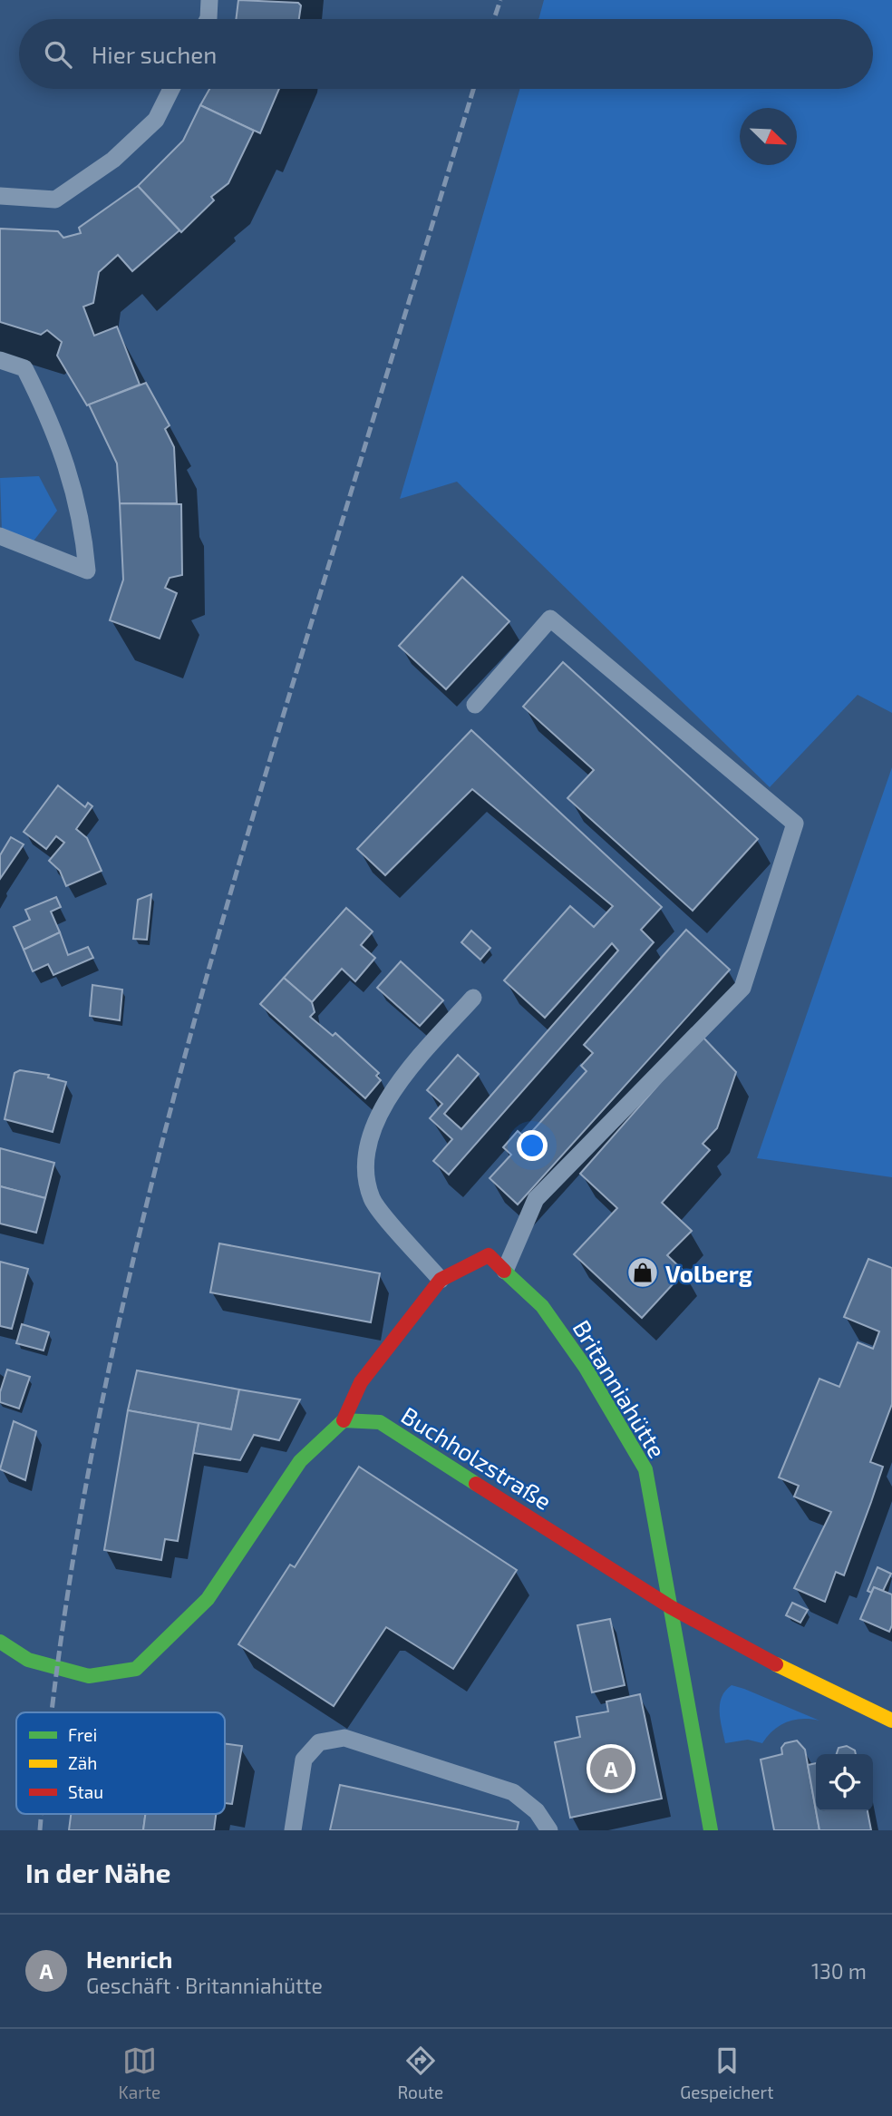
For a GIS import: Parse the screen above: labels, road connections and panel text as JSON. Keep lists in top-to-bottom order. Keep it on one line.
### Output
{"streets":{"street":["Britanniahütte","Buchholzstraße"]},"crossings":[["Britanniahütte","Buchholzstraße"]],"places":{"shop":["Volberg"]},"legend":["Frei","Zäh","Stau"],"north":"bottom right","page":{"search":"Hier suchen","pins":"A","heading":"In der Nähe","list":[{"mark":"A","name":"Henrich","note":"Geschäft · Britanniahütte","value":"130 m"}],"nav":["Karte","Route","Gespeichert"]}}
